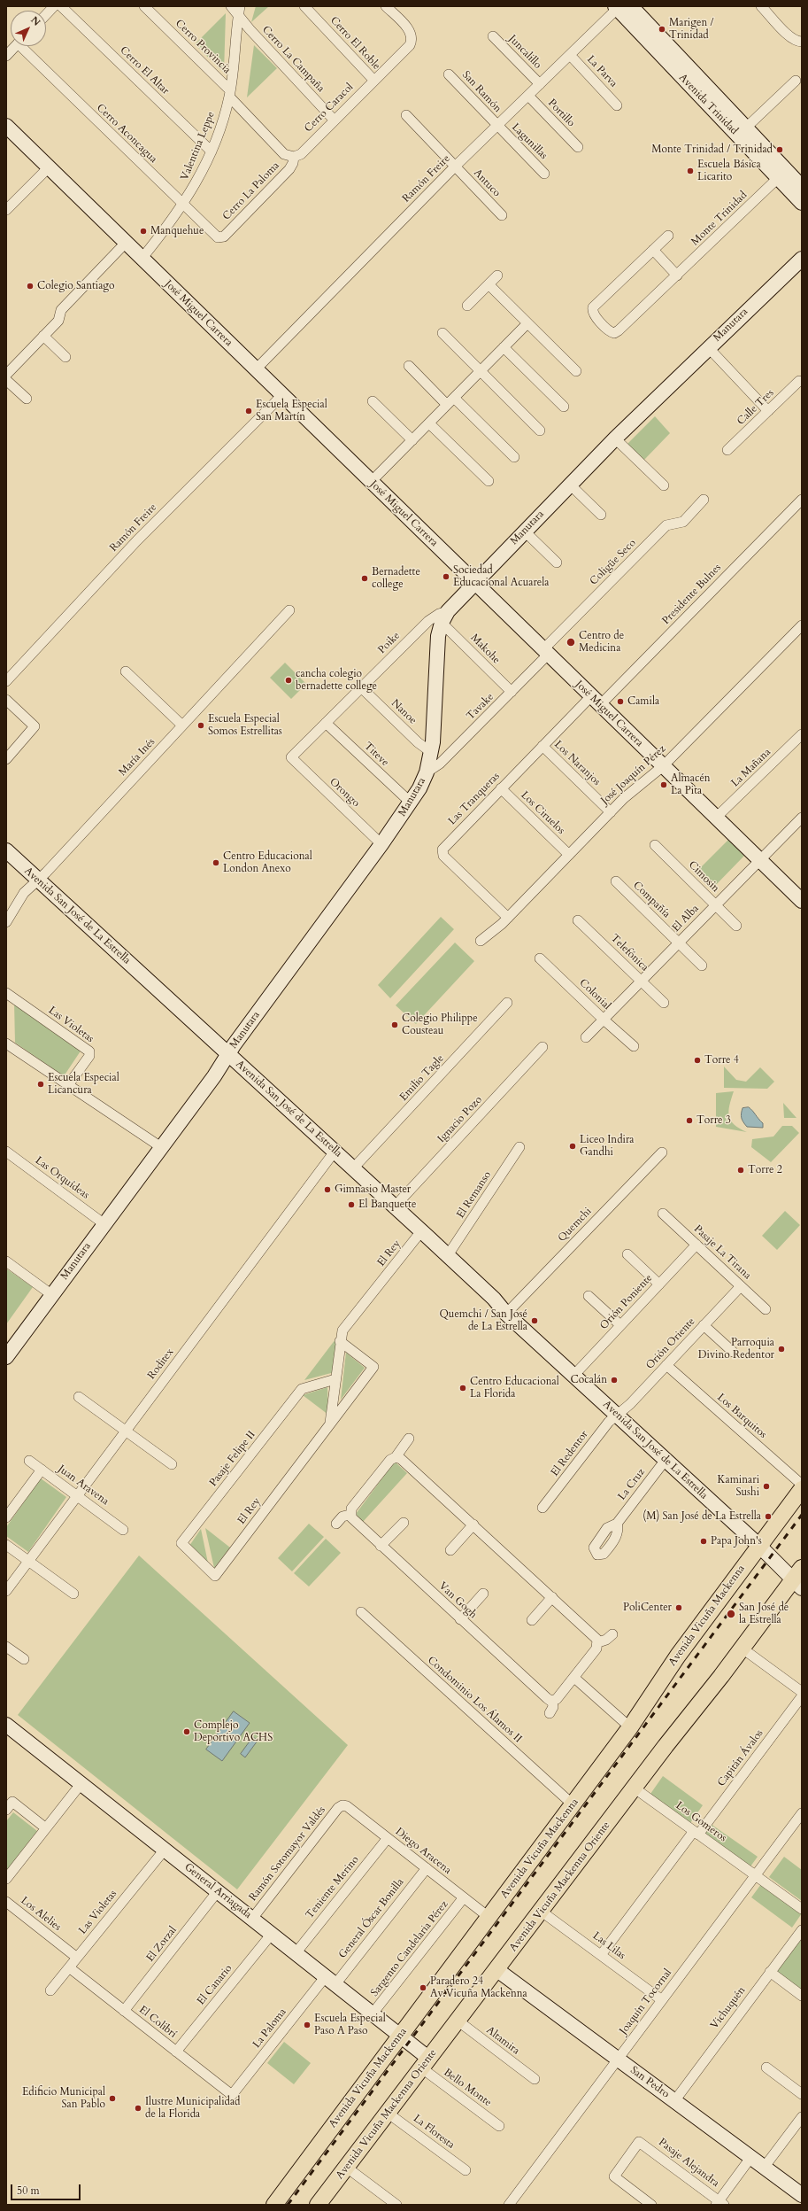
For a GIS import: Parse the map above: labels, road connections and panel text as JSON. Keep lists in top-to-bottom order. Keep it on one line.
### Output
{"streets":{"main road":["Avenida Trinidad","José Miguel Carrera","Manutara","Avenida San José de La Estrella","Avenida Vicuña Mackenna","Avenida Vicuña Mackenna Oriente","General Arriagada","San Pedro"],"street":["Cerro El Roble","Cerro Provincia","Juncalillo","Cerro La Campaña","Cerro El Altar","La Parva","San Ramón","Cerro Caracol","Portillo","Cerro Aconcagua","Lagunillas","Valentina Leppe","Ramón Freire","Antuco","Cerro La Paloma","Monte Trinidad","Calle Tres","Coligüe Seco","Presidente Bulnes","Poike","Makohe","Tavake","Nanoe","Titeve","María Inés","Los Naranjos","La Mañana","José Joaquín Pérez","Orongo","Las Tranqueras","Los Ciruelos","Cimosin","Compañía","El Alba","Telefónica","Colonial","Las Violetas","Emilio Tagle","Ignacio Pozo","Las Orquídeas","El Remanso","Quemchi","Pasaje La Tirana","El Rey","Orión Poniente","Orión Oriente","Roditex","Los Barquitos","El Redentor","Pasaje Felipe II","La Cruz","Juan Aravena","Van Gogh","Condominio Los Álamos II","Capitán Ávalos","Los Gomeros","Diego Aracena","Ramón Sotomayor Valdés","Teniente Merino","Los Alelies","General Óscar Bonilla","El Zorzal","Las Lilas","Sargento Candelaria Pérez","El Canario","Joaquín Tocornal","Vichuquén","El Colibrí","La Paloma","Altamira","Bello Monte","La Floresta","Pasaje Alejandra"]},"crossings":[["Cerro El Roble","Cerro Caracol"],["Cerro Provincia","Valentina Leppe"],["Juncalillo","Ramón Freire"],["Cerro La Campaña","Cerro Caracol"],["Cerro La Campaña","Valentina Leppe"],["Cerro El Altar","Valentina Leppe"],["La Parva","Ramón Freire"],["San Ramón","Lagunillas"],["San Ramón","Ramón Freire"],["Avenida Trinidad","Ramón Freire"],["Avenida Trinidad","Monte Trinidad"],["Cerro Caracol","Cerro La Paloma"],["Portillo","Ramón Freire"],["Cerro Aconcagua","Valentina Leppe"],["Cerro Aconcagua","Cerro La Paloma"],["Lagunillas","Ramón Freire"],["Valentina Leppe","José Miguel Carrera"],["Ramón Freire","Antuco"],["Ramón Freire","José Miguel Carrera"],["José Miguel Carrera","Manutara"],["José Miguel Carrera","Coligüe Seco"],["José Miguel Carrera","Presidente Bulnes"],["José Miguel Carrera","Tavake"],["José Miguel Carrera","La Mañana"],["José Miguel Carrera","José Joaquín Pérez"],["José Miguel Carrera","Las Tranqueras"],["José Miguel Carrera","El Alba"],["Manutara","Poike"],["Manutara","Makohe"],["Manutara","Tavake"],["Manutara","Nanoe"],["Manutara","Titeve"],["Manutara","Orongo"],["Manutara","Avenida San José de La Estrella"],["Manutara","Las Orquídeas"],["Coligüe Seco","Tavake"],["Presidente Bulnes","Las Tranqueras"],["Poike","Makohe"],["Poike","Nanoe"],["Poike","Titeve"],["Poike","Orongo"],["Makohe","Tavake"],["María Inés","Avenida San José de La Estrella"],["Los Naranjos","José Joaquín Pérez"],["Los Naranjos","Las Tranqueras"],["José Joaquín Pérez","Las Tranqueras"],["José Joaquín Pérez","Los Ciruelos"],["Las Tranqueras","Los Ciruelos"],["Cimosin","El Alba"],["Compañía","El Alba"],["Avenida San José de La Estrella","Emilio Tagle"],["Avenida San José de La Estrella","Ignacio Pozo"],["Avenida San José de La Estrella","El Remanso"],["Avenida San José de La Estrella","Quemchi"],["Avenida San José de La Estrella","El Rey"],["Avenida San José de La Estrella","Orión Poniente"],["Avenida San José de La Estrella","Orión Oriente"],["Avenida San José de La Estrella","Roditex"],["Avenida San José de La Estrella","El Redentor"],["Avenida San José de La Estrella","La Cruz"],["Avenida San José de La Estrella","Avenida Vicuña Mackenna"],["Avenida San José de La Estrella","Avenida Vicuña Mackenna Oriente"],["El Alba","Telefónica"],["El Alba","Colonial"],["Las Violetas","General Arriagada"],["Las Violetas","Los Alelies"],["Las Violetas","El Colibrí"],["Pasaje La Tirana","Orión Poniente"],["Pasaje La Tirana","Orión Oriente"],["El Rey","Pasaje Felipe II"],["Orión Oriente","Los Barquitos"],["Orión Oriente","El Redentor"],["Roditex","Juan Aravena"],["Avenida Vicuña Mackenna","Condominio Los Álamos II"],["Avenida Vicuña Mackenna","Diego Aracena"],["Avenida Vicuña Mackenna","General Arriagada"],["Capitán Ávalos","Los Gomeros"],["Capitán Ávalos","Las Lilas"],["Los Gomeros","Avenida Vicuña Mackenna Oriente"],["Los Gomeros","Joaquín Tocornal"],["Diego Aracena","Ramón Sotomayor Valdés"],["Diego Aracena","Teniente Merino"],["Diego Aracena","General Óscar Bonilla"],["Diego Aracena","Sargento Candelaria Pérez"],["Ramón Sotomayor Valdés","General Arriagada"],["Avenida Vicuña Mackenna Oriente","General Arriagada"],["Avenida Vicuña Mackenna Oriente","Las Lilas"],["Avenida Vicuña Mackenna Oriente","Altamira"],["Avenida Vicuña Mackenna Oriente","San Pedro"],["Avenida Vicuña Mackenna Oriente","Bello Monte"],["Avenida Vicuña Mackenna Oriente","La Floresta"],["Teniente Merino","General Arriagada"],["General Arriagada","General Óscar Bonilla"],["General Arriagada","El Zorzal"],["General Arriagada","Sargento Candelaria Pérez"],["General Arriagada","El Canario"],["General Arriagada","La Paloma"],["General Arriagada","Bello Monte"],["General Óscar Bonilla","La Paloma"],["El Zorzal","El Colibrí"],["Las Lilas","Joaquín Tocornal"],["El Canario","El Colibrí"],["Joaquín Tocornal","San Pedro"],["Vichuquén","San Pedro"],["El Colibrí","La Paloma"]],"places":["Marigen / Trinidad","Monte Trinidad / Trinidad","Escuela Básica Licarito","Manquehue","Colegio Santiago","Escuela Especial San Martín","Sociedad Educacional Acuarela","Bernadette college","Centro de Medicina","cancha colegio bernadette college","Camila","Escuela Especial Somos Estrellitas","Almacén La Pita","Centro Educacional London Anexo","Colegio Philippe Cousteau","Torre 4","Escuela Especial Licancura","Torre 3","Liceo Indira Gandhi","Torre 2","Gimnasio Master","El Banquette","Quemchi / San José de La Estrella","Parroquia Divino Redentor","Cocalán","Centro Educacional La Florida","Kaminari Sushi","(M) San José de La Estrella","Papa John's","PoliCenter","San José de la Estrella","Complejo Deportivo ACHS","Paradero 24 Av.Vicuña Mackenna","Escuela Especial Paso A Paso","Edificio Municipal San Pablo","Ilustre Municipalidad de la Florida"],"scale_bar":"50 m","north":"top right"}
